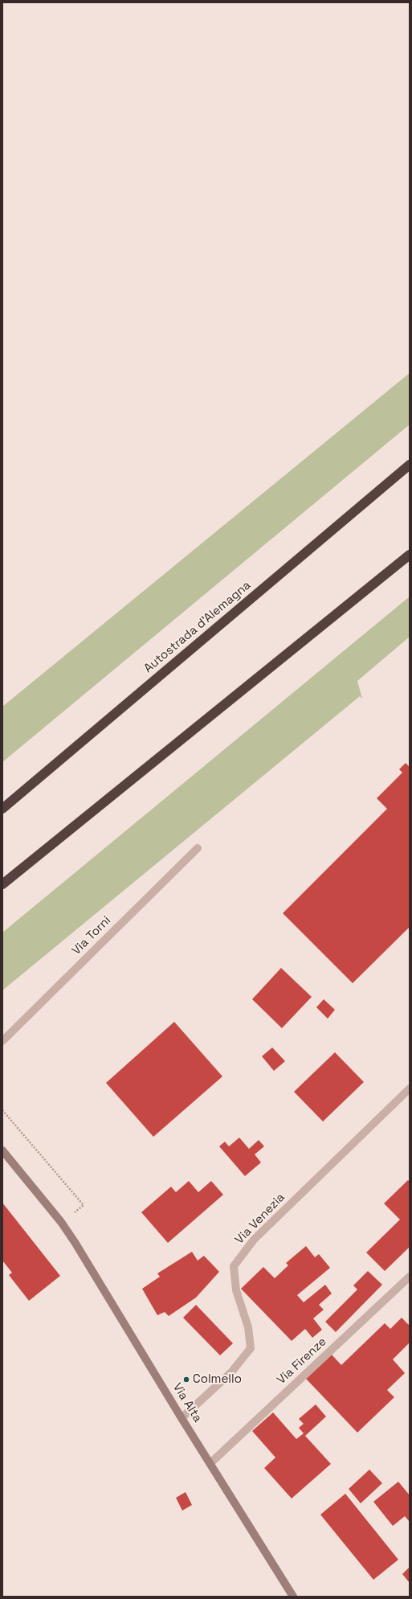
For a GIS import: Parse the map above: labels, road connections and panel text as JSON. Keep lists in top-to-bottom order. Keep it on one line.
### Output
{"streets":{"highway":["Autostrada d'Alemagna"],"main road":["Via Alta"],"street":["Via Torni","Via Venezia","Via Firenze"]},"crossings":[["Via Venezia","Via Alta"],["Via Firenze","Via Alta"]],"places":["Colmello"]}
